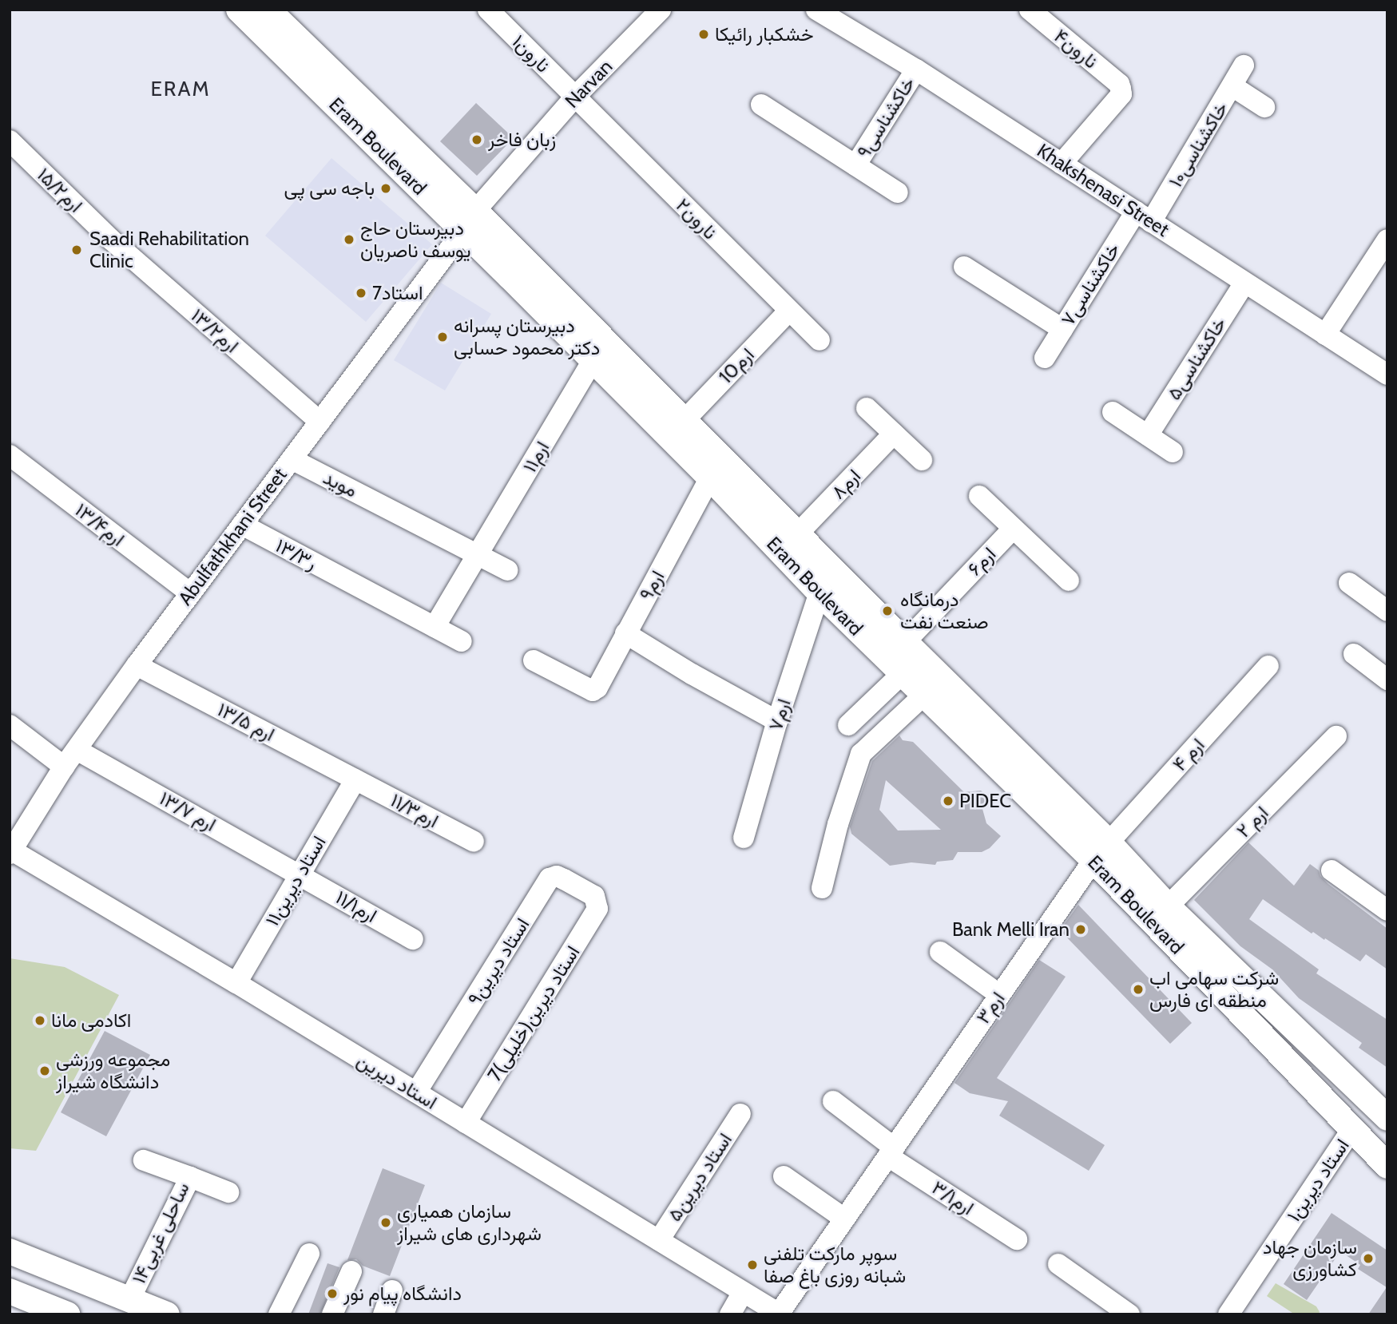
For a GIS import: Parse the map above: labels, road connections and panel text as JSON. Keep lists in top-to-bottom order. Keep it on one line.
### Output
{"streets":{"main road":["Eram Boulevard"],"street":["نارون۴","نارون۱","Narvan","خاکشناسی۹","خاکشناسی۱۰","۱۵/۲ارم","Khakshenasi Street","نارون۲","خاکشناسی۷","۱۳/۲ارم","خاکشناسی۵","ارم10","ارم۱۱","موید","ارم۸","۱۳/۴ارم","Abulfathkhani Street","۱۳/۳ر","ارم۶","ارم۹","ارم۷","۱۳/۵ ارم","ارم ۴","۱۱/۳ارم","۱۳/۷ ارم","ارم ۲","استاد دیرین۱۱","۱۱/۱ارم","استاد دیرین۹","ارم۳","7استاد دیرین(خلیلی)","استاد دیرین","استاد دیرین۵","استاد دیرین۱","۳/۱ارم","ساحلی غربی۱۴"]},"crossings":[["نارون۴","Khakshenasi Street"],["نارون۱","Narvan"],["نارون۱","نارون۲"],["Narvan","Eram Boulevard"],["Narvan","نارون۲"],["Narvan","Abulfathkhani Street"],["خاکشناسی۹","Khakshenasi Street"],["خاکشناسی۱۰","Khakshenasi Street"],["خاکشناسی۱۰","خاکشناسی۷"],["Eram Boulevard","ارم10"],["Eram Boulevard","ارم۱۱"],["Eram Boulevard","ارم۸"],["Eram Boulevard","Abulfathkhani Street"],["Eram Boulevard","ارم۶"],["Eram Boulevard","ارم۹"],["Eram Boulevard","ارم۷"],["Eram Boulevard","ارم ۴"],["Eram Boulevard","ارم ۲"],["Eram Boulevard","ارم۳"],["Eram Boulevard","استاد دیرین۱"],["۱۵/۲ارم","۱۳/۲ارم"],["Khakshenasi Street","خاکشناسی۷"],["Khakshenasi Street","خاکشناسی۵"],["نارون۲","ارم10"],["۱۳/۲ارم","Abulfathkhani Street"],["ارم۱۱","موید"],["ارم۱۱","۱۳/۳ر"],["موید","Abulfathkhani Street"],["۱۳/۴ارم","Abulfathkhani Street"],["Abulfathkhani Street","۱۳/۳ر"],["Abulfathkhani Street","۱۳/۵ ارم"],["Abulfathkhani Street","۱۳/۷ ارم"],["Abulfathkhani Street","استاد دیرین"],["۱۳/۵ ارم","۱۱/۳ارم"],["۱۳/۵ ارم","استاد دیرین۱۱"],["ارم ۴","ارم۳"],["۱۱/۳ارم","استاد دیرین۱۱"],["۱۳/۷ ارم","استاد دیرین۱۱"],["۱۳/۷ ارم","۱۱/۱ارم"],["استاد دیرین۱۱","۱۱/۱ارم"],["استاد دیرین۱۱","استاد دیرین"],["استاد دیرین۹","7استاد دیرین(خلیلی)"],["استاد دیرین۹","استاد دیرین"],["ارم۳","استاد دیرین"],["ارم۳","۳/۱ارم"],["7استاد دیرین(خلیلی)","استاد دیرین"],["استاد دیرین","استاد دیرین۵"]],"districts":["ERAM"],"places":["خشکبار رائیکا","زبان فاخر","باجه سی پی","دبیرستان حاج یوسف ناصریان","Saadi Rehabilitation Clinic","7استاد","دبیرستان پسرانه دکتر محمود حسابی","درمانگاه صنعت نفت","PIDEC","Bank Melli Iran","شرکت سهامی اب منطقه ای فارس","اکادمی مانا","مجموعه ورزشی دانشگاه شیراز","سازمان همیاری شهرداری های شیراز","سازمان جهاد کشاورزی","سوپر مارکت تلفنی شبانه روزی باغ صفا","دانشگاه پیام نور"]}
